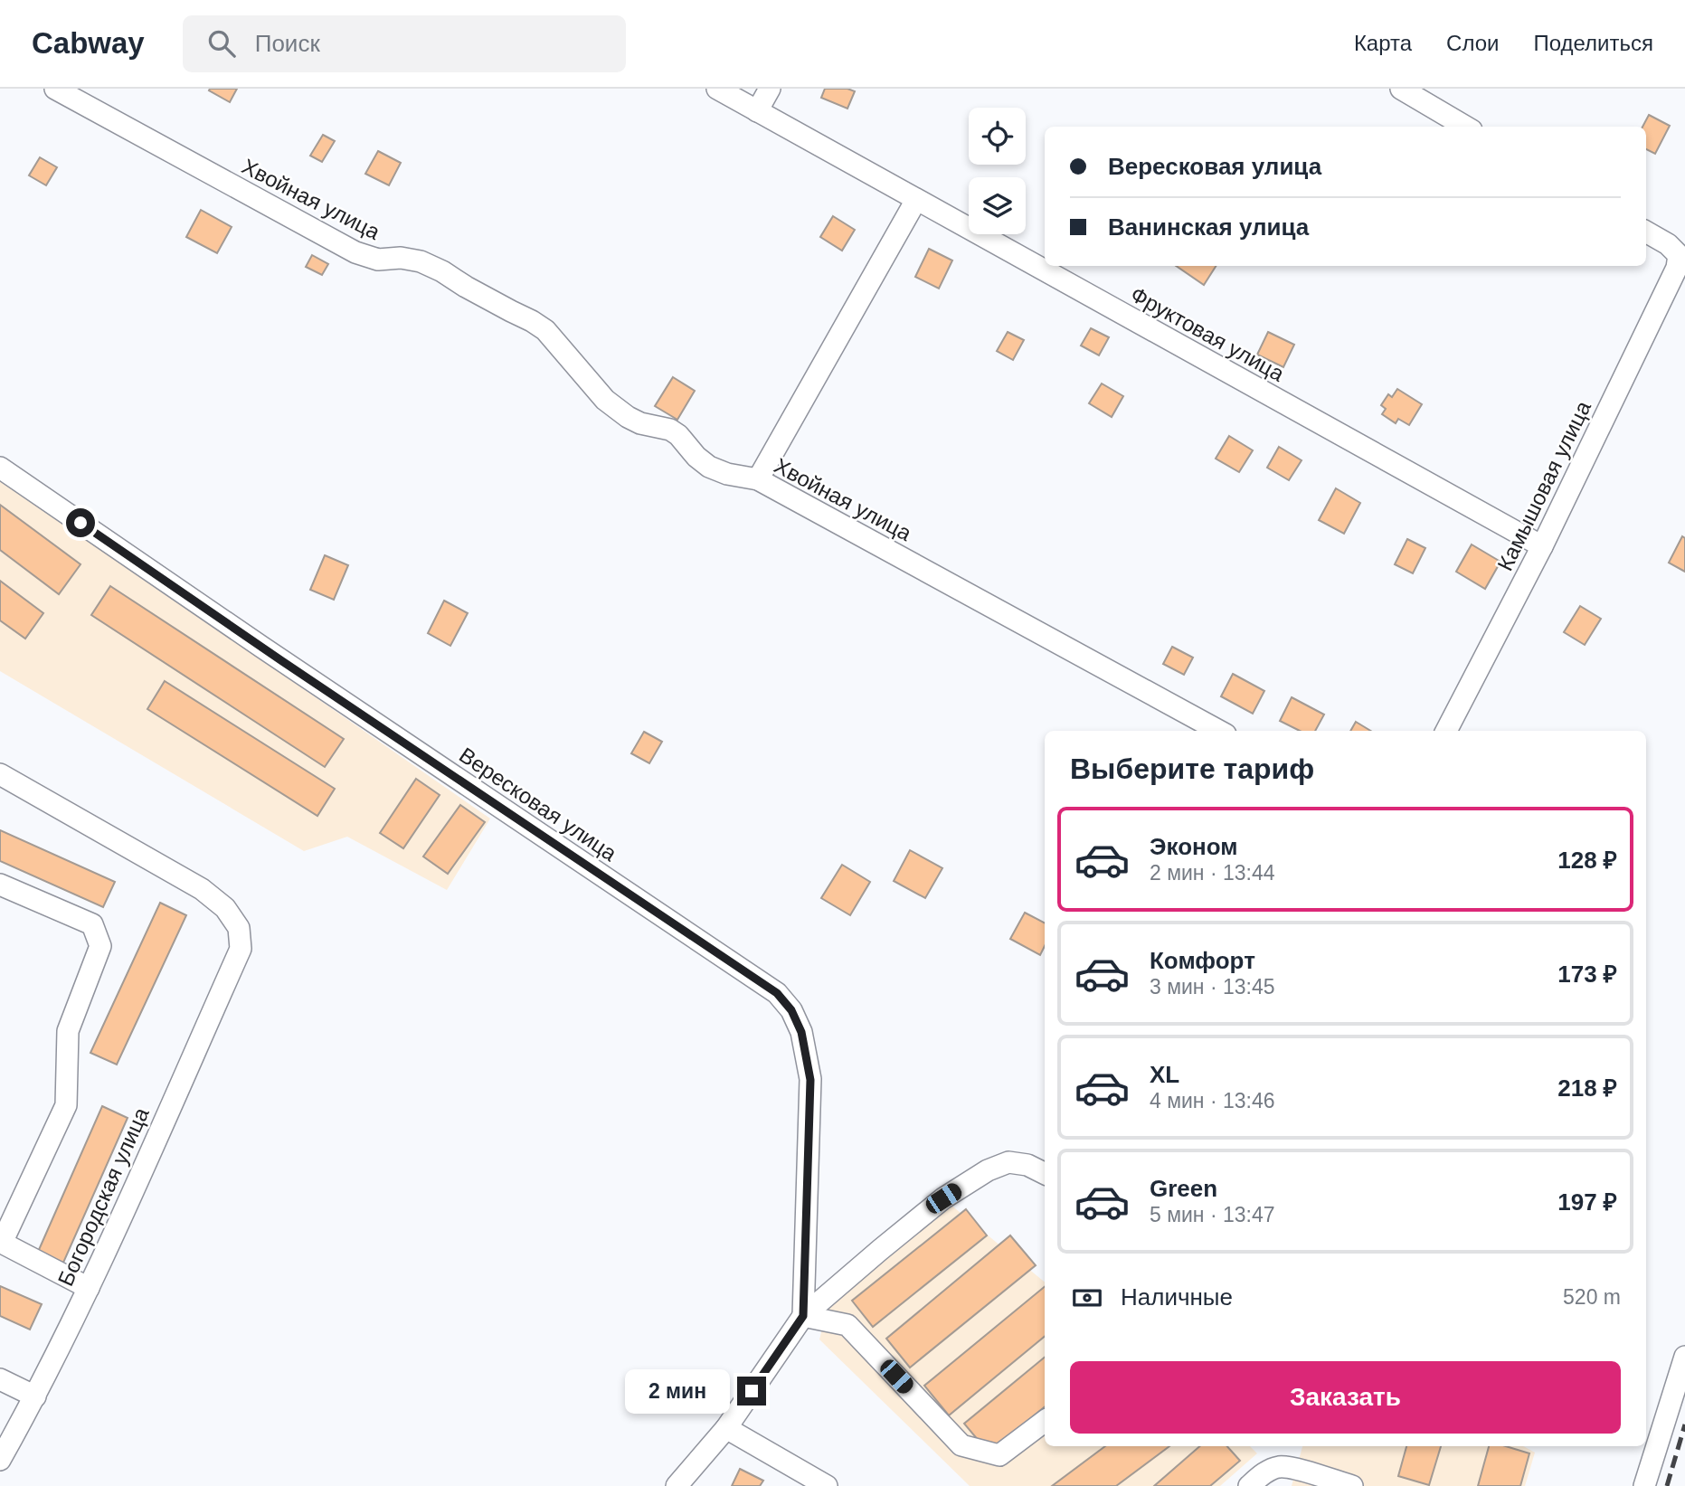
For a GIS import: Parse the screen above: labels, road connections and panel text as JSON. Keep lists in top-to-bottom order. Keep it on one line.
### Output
{"streets":{"street":["Хвойная улица","Фруктовая улица","Камышовая улица","Вересковая улица","Богородская улица"]},"crossings":[["Фруктовая улица","Камышовая улица"]],"page":{"header":"Cabway","search":"Поиск","nav":["Карта","Слои","Поделиться"],"banner":["Вересковая улица","Ванинская улица"],"heading":"Выберите тариф","list":[{"name":"Эконом","note":"2 мин · 13:44","value":"128 ₽"},{"name":"Комфорт","note":"3 мин · 13:45","value":"173 ₽"},{"name":"XL","note":"4 мин · 13:46","value":"218 ₽"},{"name":"Green","note":"5 мин · 13:47","value":"197 ₽"}],"pay":["Наличные","520 m"],"buttons":"Заказать","bubble":"2 мин"}}
